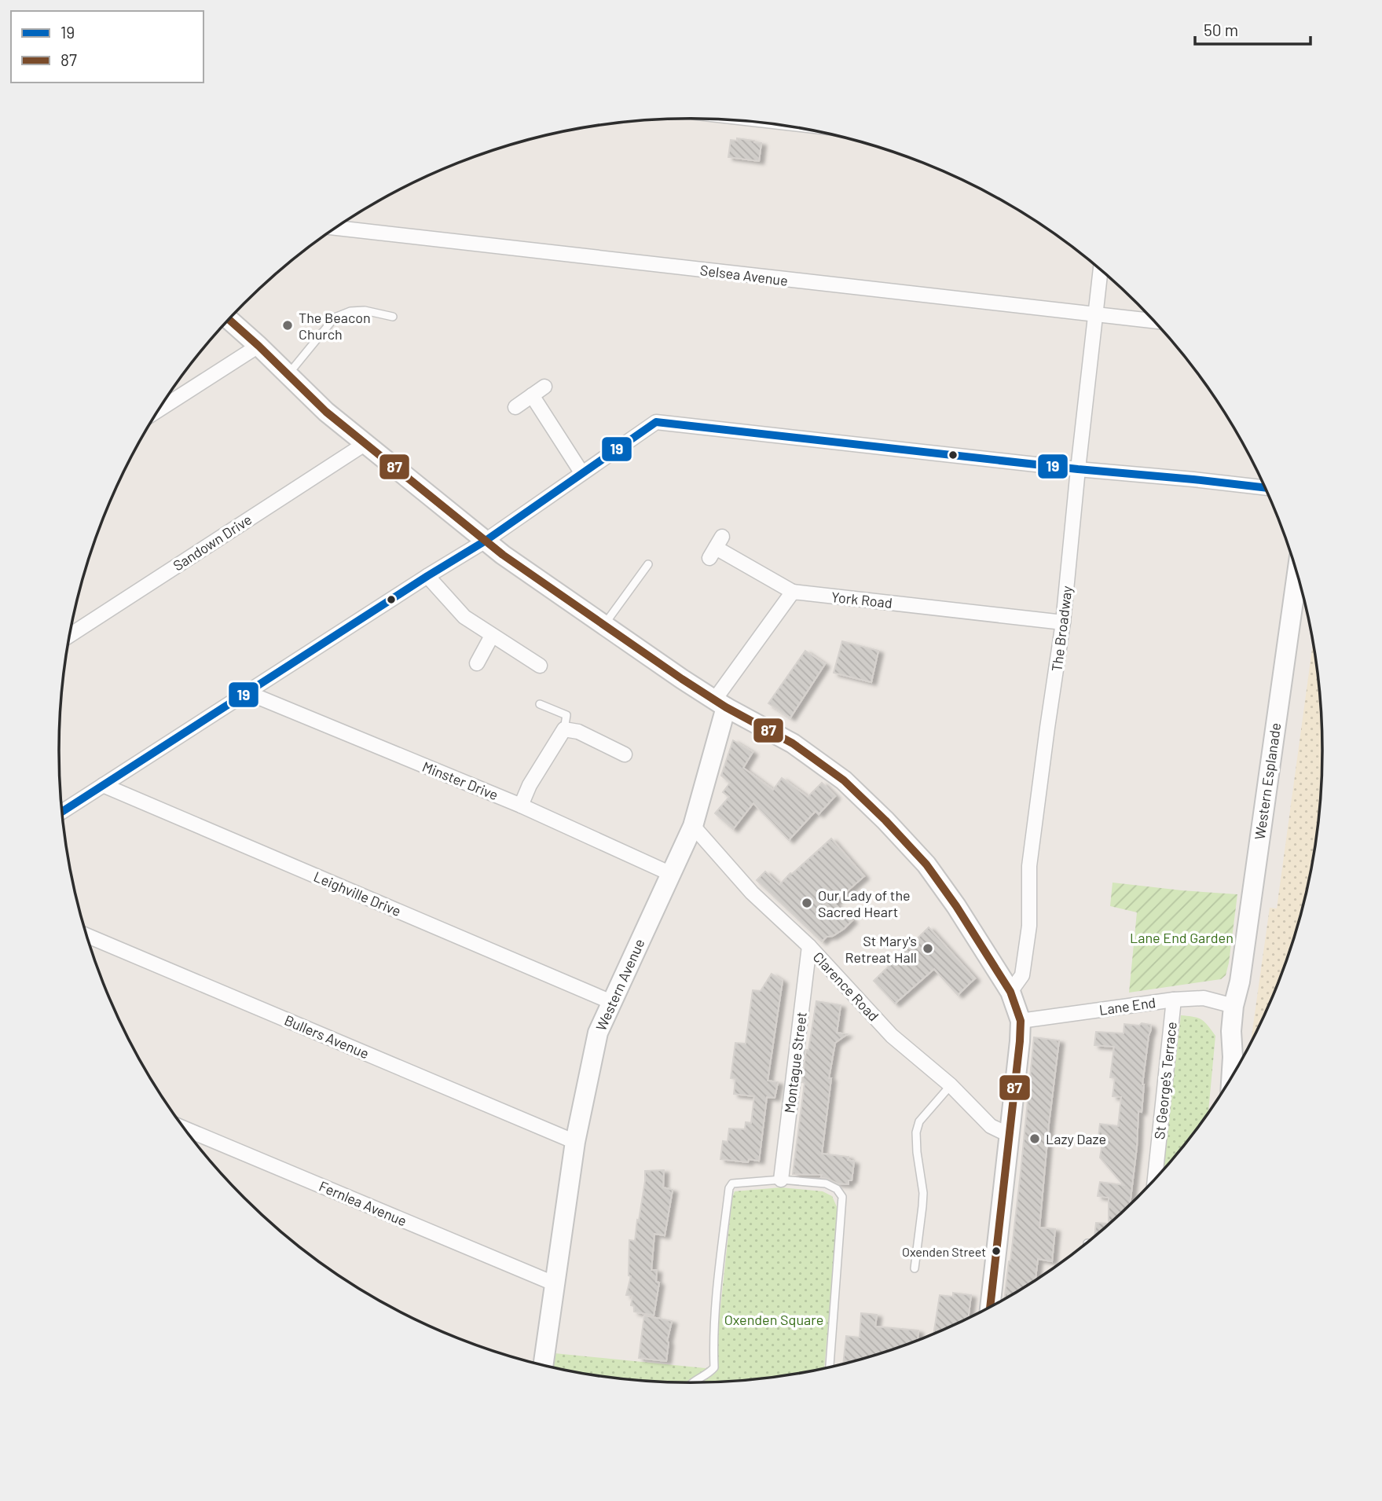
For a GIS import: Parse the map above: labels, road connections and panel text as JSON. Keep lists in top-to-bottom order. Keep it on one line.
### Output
{"streets":{"main road":["Western Esplanade","Western Avenue"],"street":["Selsea Avenue","Sandown Drive","York Road","The Broadway","Minster Drive","Leighville Drive","Clarence Road","Lane End","Bullers Avenue","Montague Street","St George's Terrace","Fernlea Avenue"]},"crossings":[["Selsea Avenue","The Broadway"],["York Road","The Broadway"],["Minster Drive","Western Avenue"],["Western Esplanade","Lane End"],["Leighville Drive","Western Avenue"],["Western Avenue","Clarence Road"],["Western Avenue","Bullers Avenue"],["Western Avenue","Fernlea Avenue"],["Clarence Road","Montague Street"],["Lane End","St George's Terrace"]],"parks":["Lane End Garden","Oxenden Square"],"places":["The Beacon Church","Our Lady of the Sacred Heart","St Mary's Retreat Hall","Lazy Daze","Oxenden Street"],"lines":["transit line 87","transit line 19"],"legend":["19","87"],"scale_bar":"50 m"}
